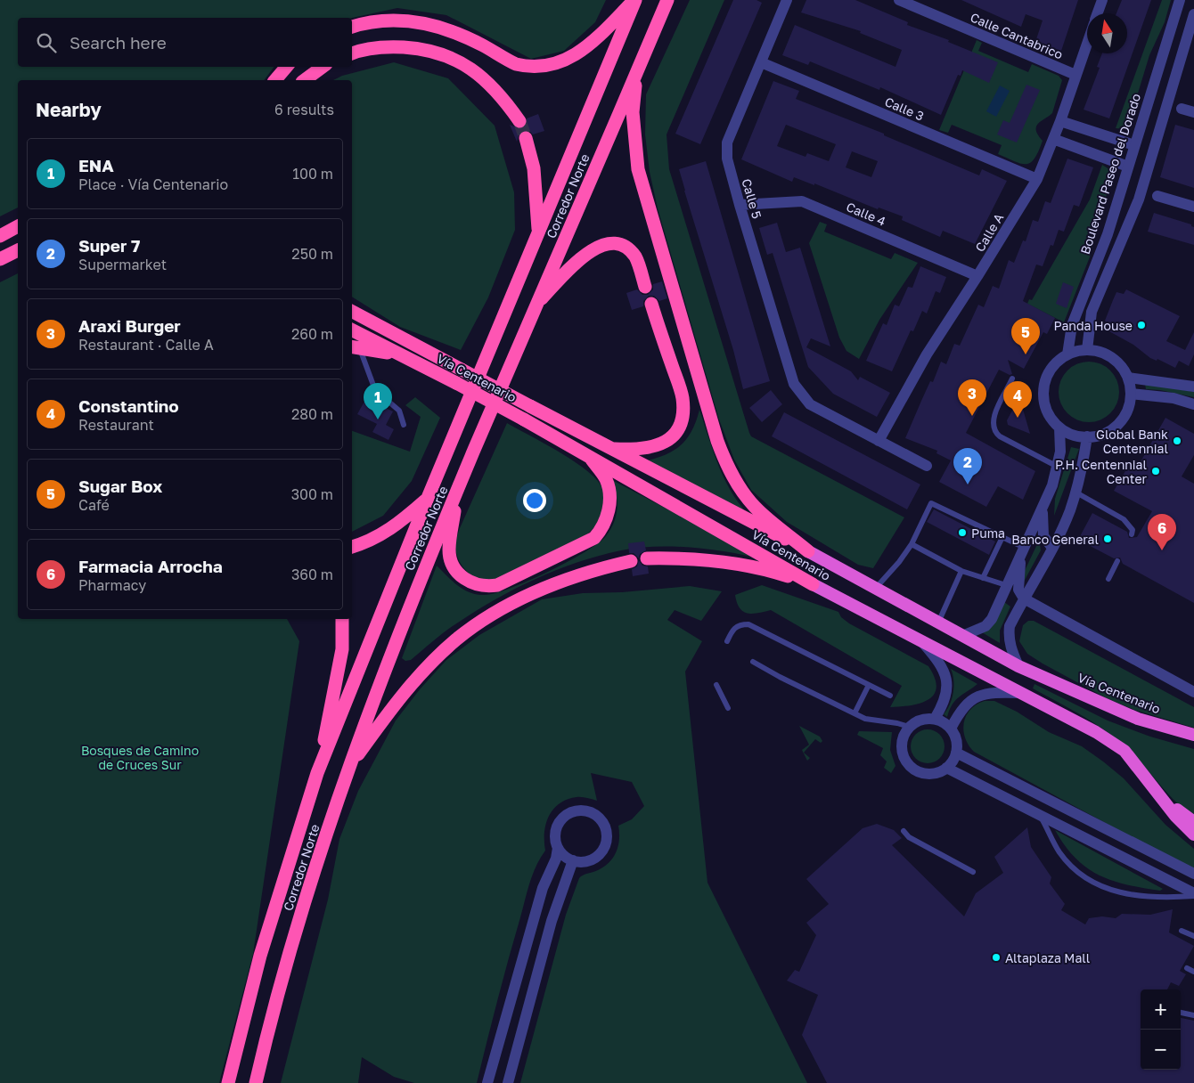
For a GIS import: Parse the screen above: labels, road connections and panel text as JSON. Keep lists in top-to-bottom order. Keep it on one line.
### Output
{"streets":{"highway":["Corredor Norte","Vía Centenario"],"street":["Calle Cantabrico","Calle 3","Boulevard Paseo del Dorado","Calle 5","Calle 4","Calle A"]},"crossings":[["Calle Cantabrico","Calle A"],["Calle 3","Calle 5"],["Calle 3","Calle A"],["Calle 5","Calle 4"],["Calle 5","Calle A"],["Calle 4","Calle A"]],"parks":["Bosques de Camino de Cruces Sur"],"places":["Panda House","Global Bank Centennial","P.H. Centennial Center","Puma","Banco General","Altaplaza Mall"],"north":"top","page":{"search":"Search here","heading":["Nearby","6 results"],"list":[{"mark":"1","name":"ENA","note":"Place · Vía Centenario","value":"100 m"},{"mark":"2","name":"Super 7","note":"Supermarket","value":"250 m"},{"mark":"3","name":"Araxi Burger","note":"Restaurant · Calle A","value":"260 m"},{"mark":"4","name":"Constantino","note":"Restaurant","value":"280 m"},{"mark":"5","name":"Sugar Box","note":"Café","value":"300 m"},{"mark":"6","name":"Farmacia Arrocha","note":"Pharmacy","value":"360 m"}],"pins":["5","3","4","1","2","6"],"map_buttons":["+","−"]}}
